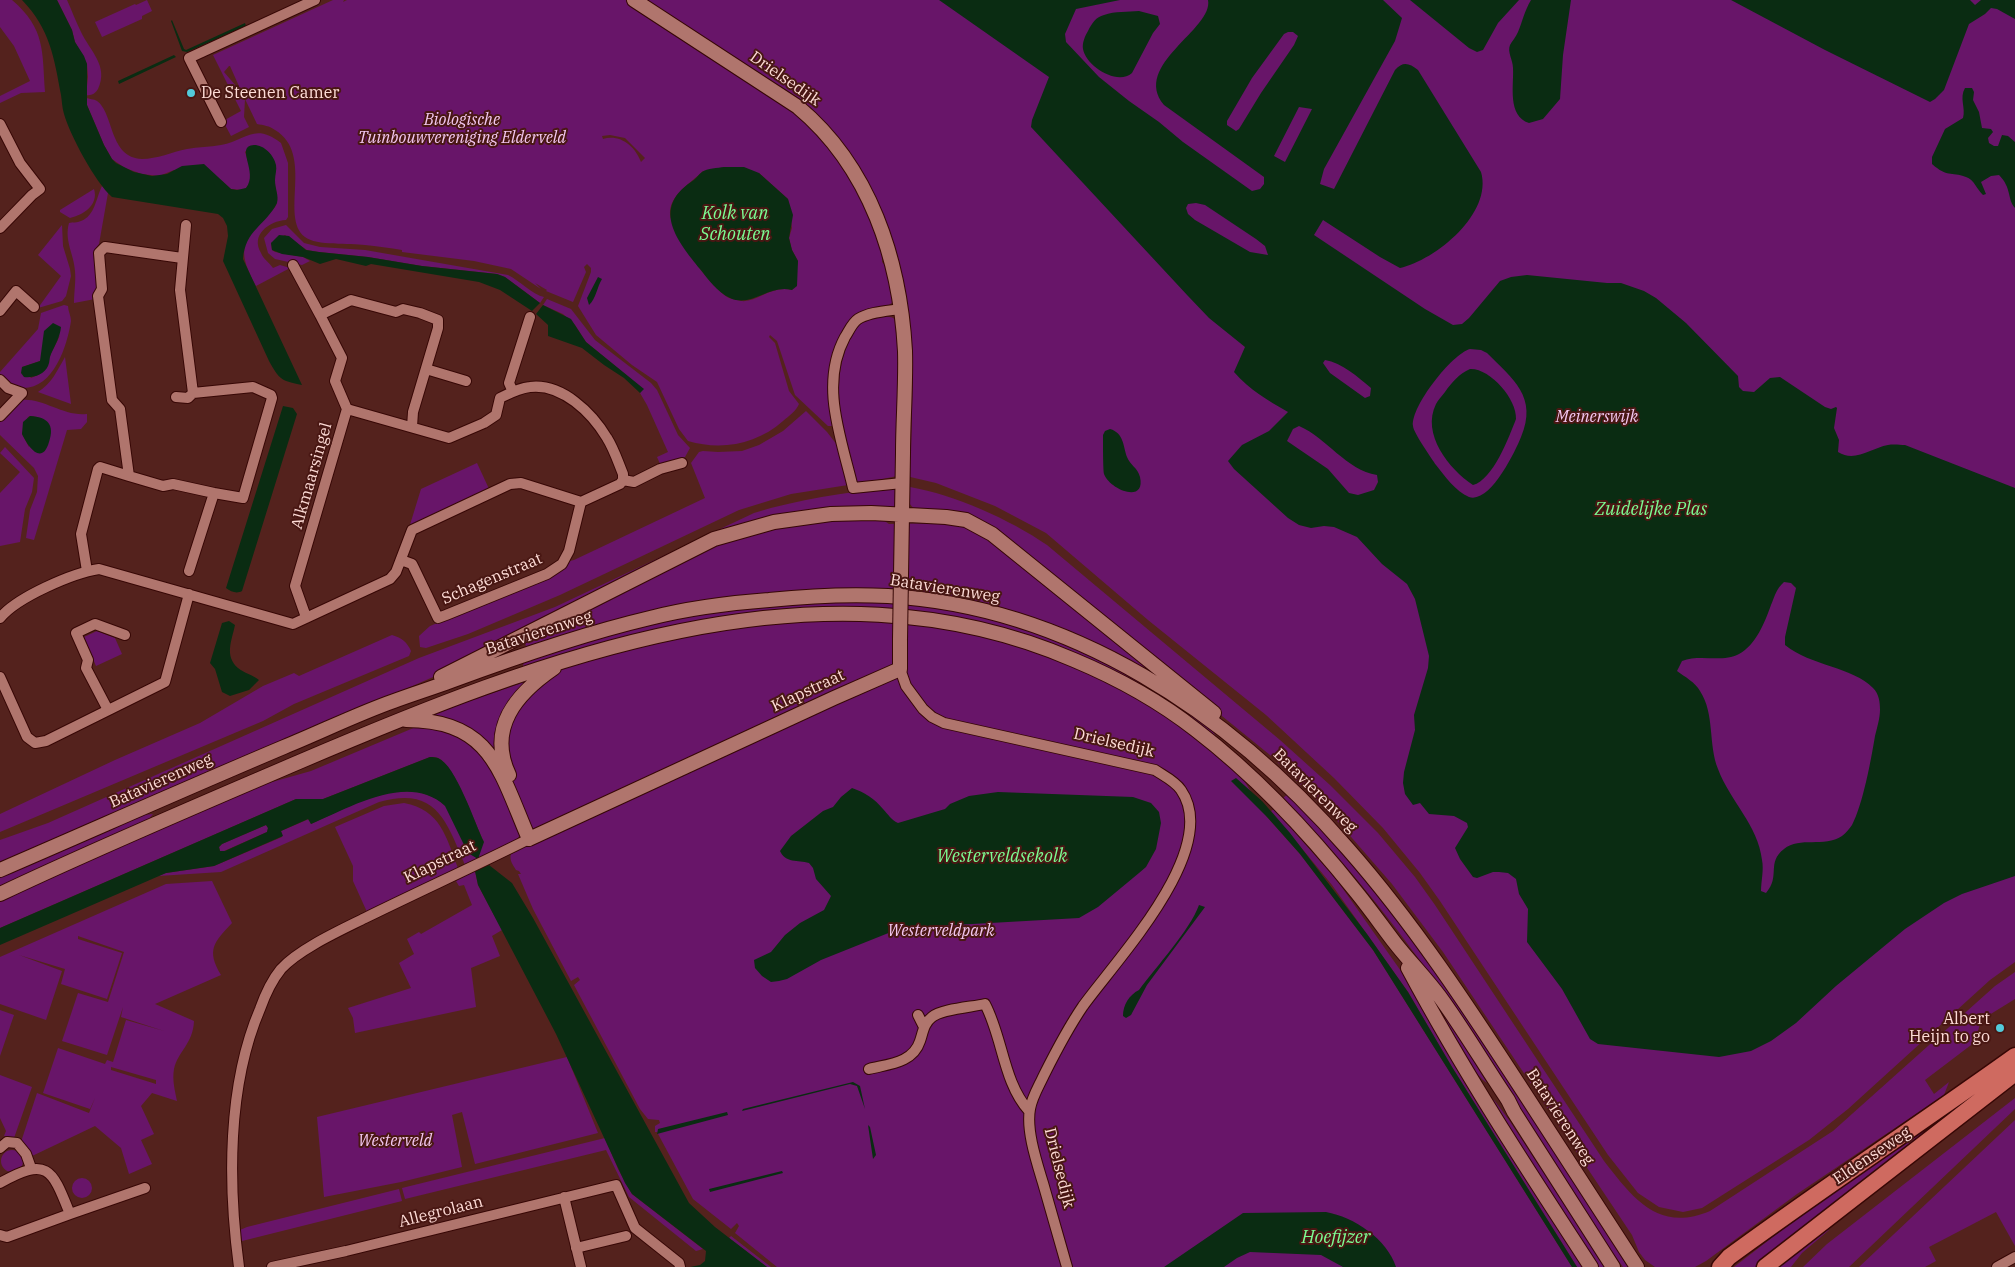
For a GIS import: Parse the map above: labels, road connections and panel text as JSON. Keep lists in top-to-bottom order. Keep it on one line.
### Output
{"streets":{"main road":["Drielsedijk","Batavierenweg","Klapstraat","Eldenseweg"],"street":["Alkmaarsingel","Schagenstraat","Allegrolaan"]},"crossings":[["Drielsedijk","Klapstraat"]],"water":["Kolk van Schouten","Zuidelijke Plas","Westerveldsekolk","Hoefijzer"],"parks":["Biologische Tuinbouwvereniging Elderveld","Meinerswijk","Westerveldpark","Westerveld"],"places":["De Steenen Camer","Albert Heijn to go"]}
